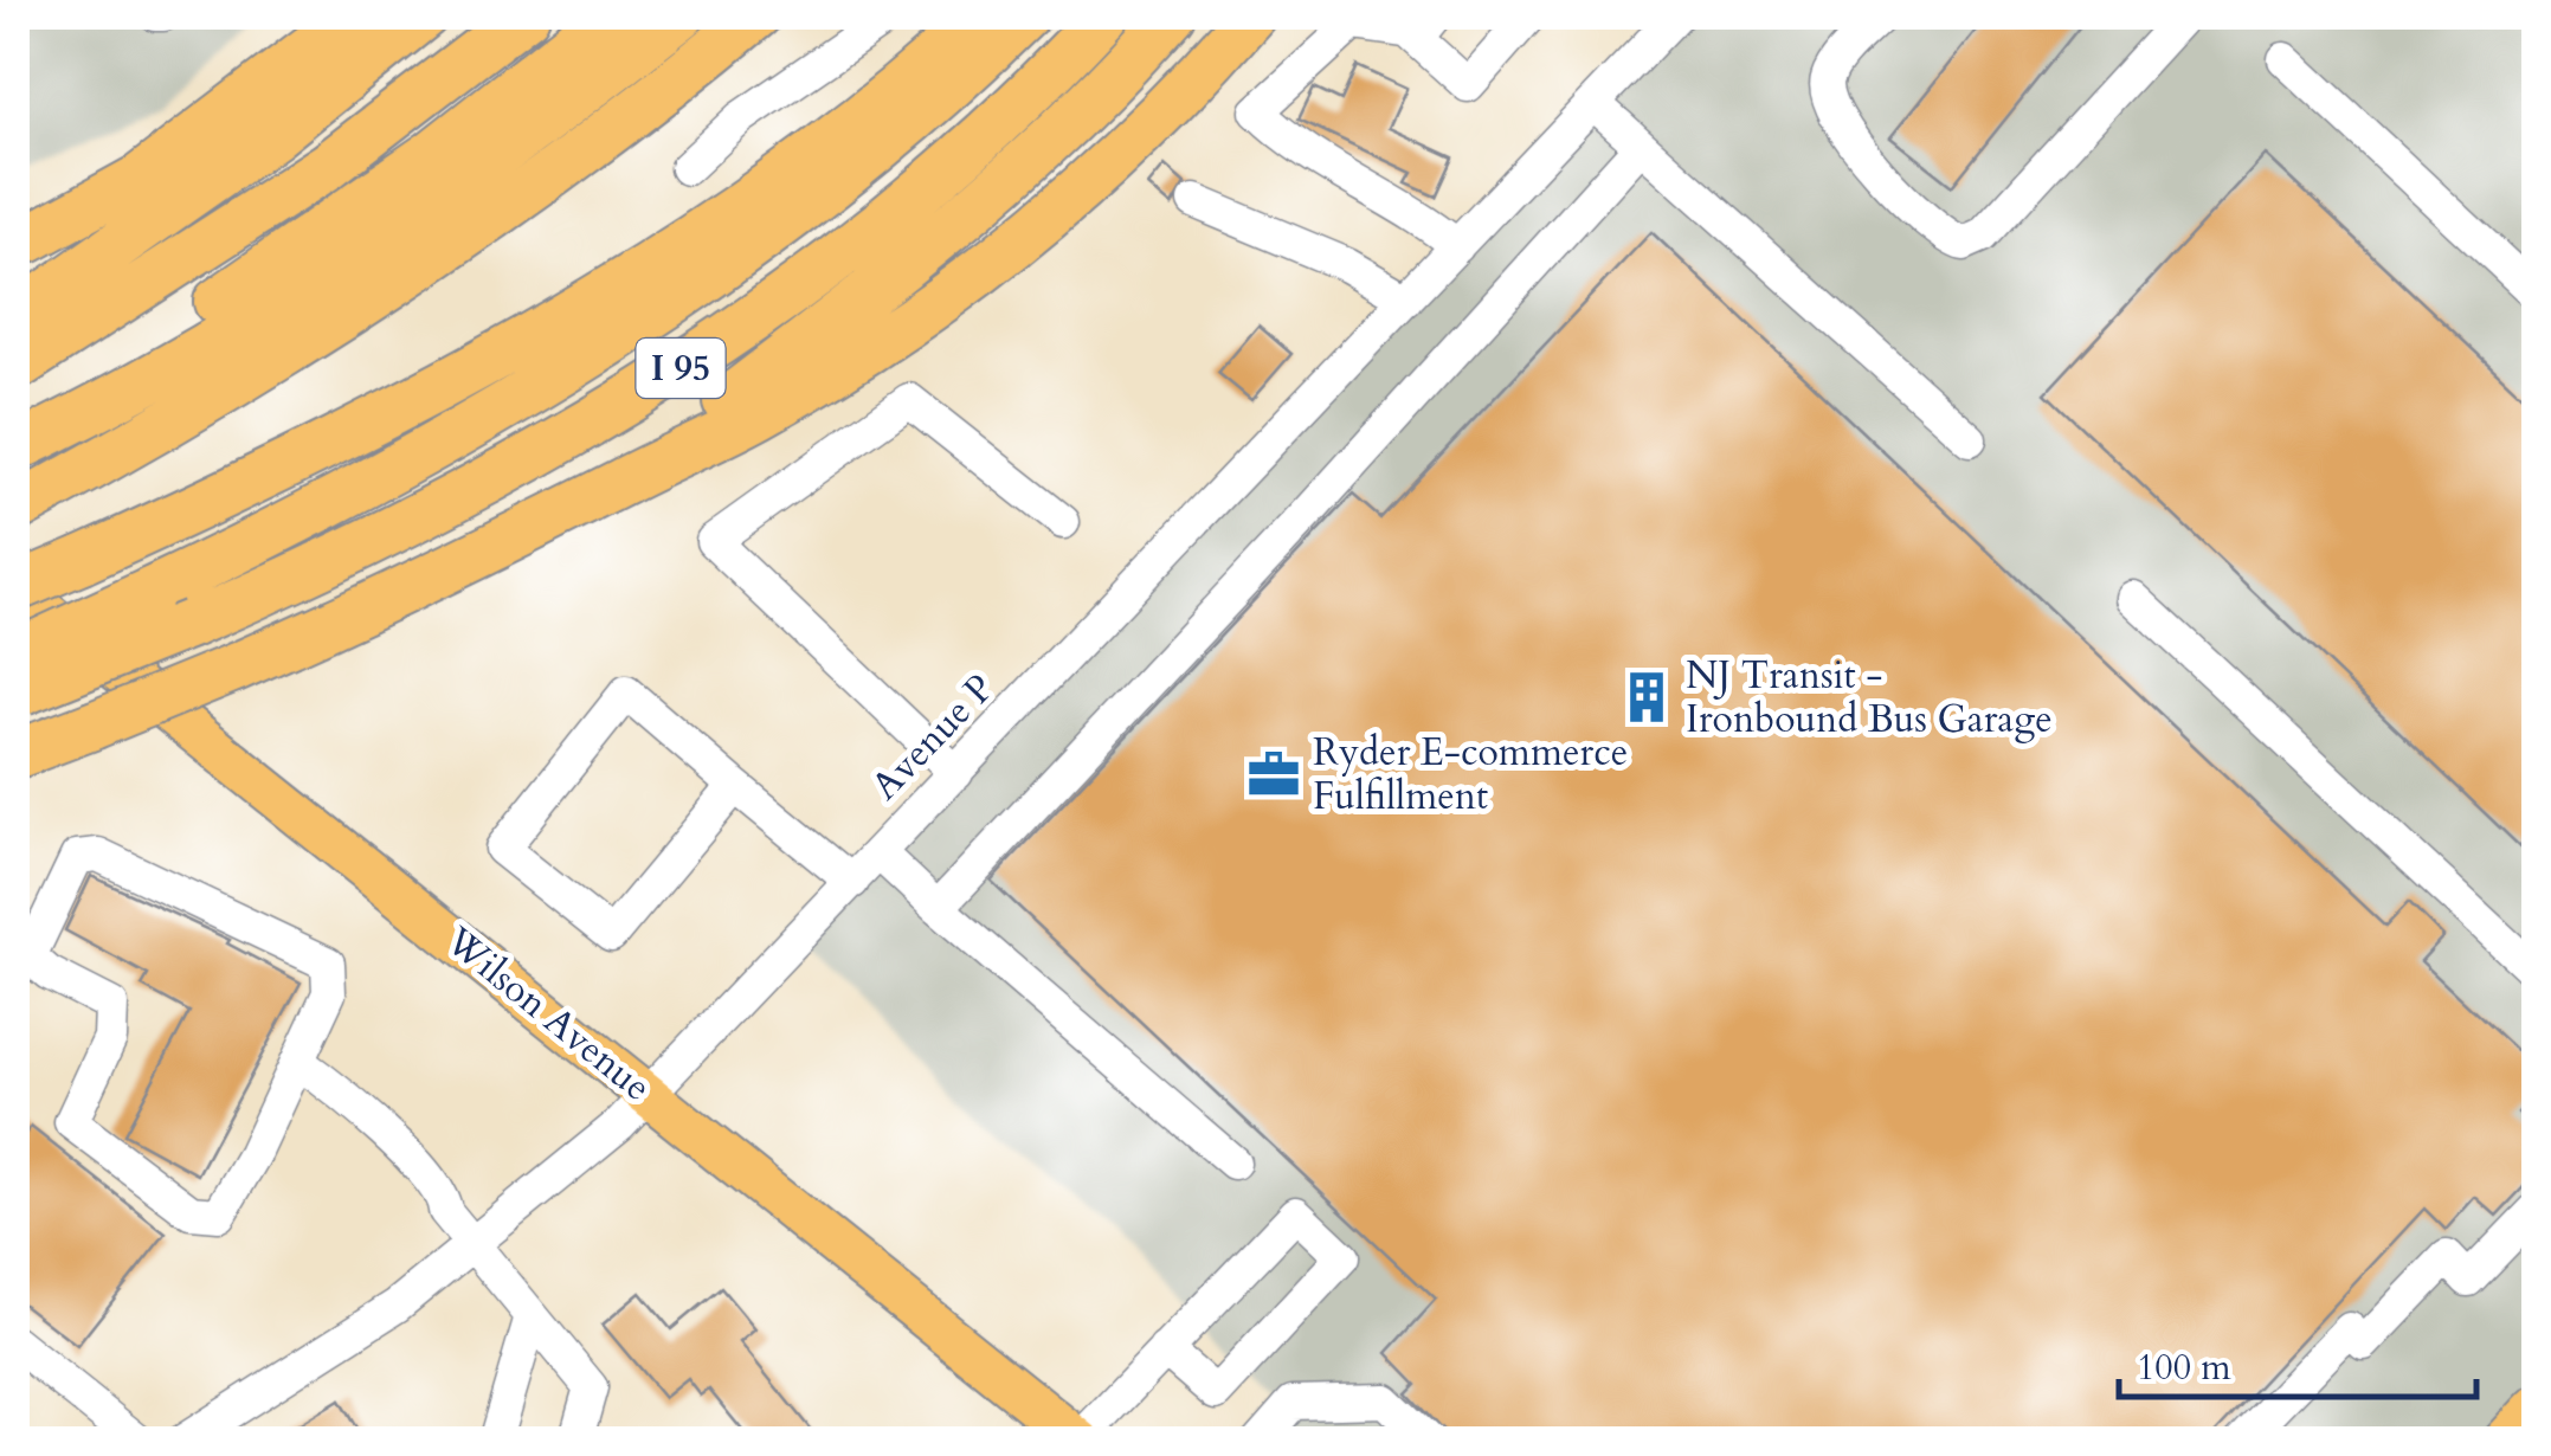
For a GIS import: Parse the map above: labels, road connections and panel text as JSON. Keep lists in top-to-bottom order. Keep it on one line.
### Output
{"streets":{"highway":["I 95"],"main road":["Wilson Avenue"],"street":["Avenue P"]},"crossings":[["I 95","Wilson Avenue"],["Avenue P","Wilson Avenue"]],"places":{"building":["NJ Transit - Ironbound Bus Garage"],"office":["Ryder E-commerce Fulfillment"]},"scale_bar":"100 m"}
